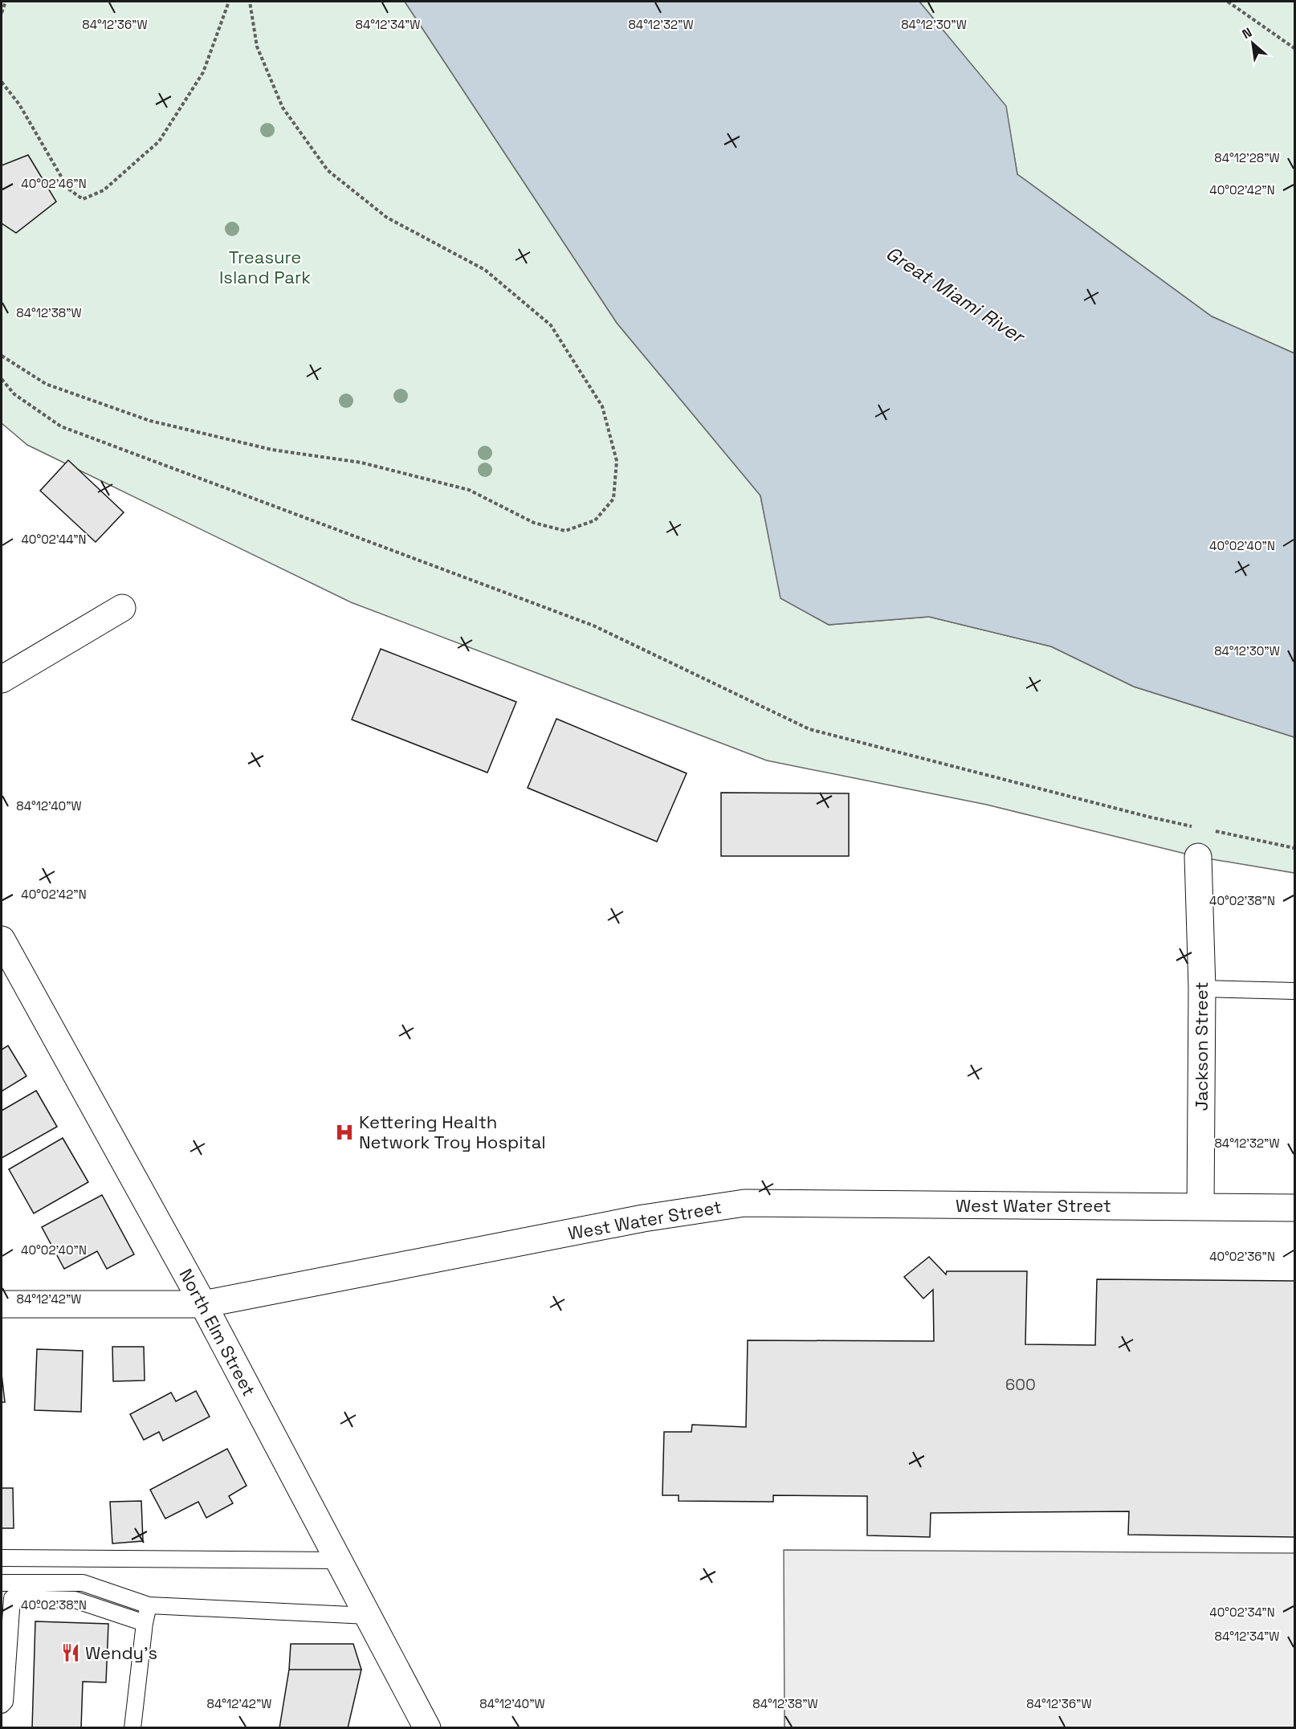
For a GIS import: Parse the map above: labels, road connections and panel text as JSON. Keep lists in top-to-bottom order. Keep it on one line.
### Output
{"streets":{"street":["Jackson Street","West Water Street","North Elm Street"]},"crossings":[["Jackson Street","West Water Street"],["West Water Street","North Elm Street"]],"water":["Great Miami River"],"parks":["Treasure Island Park"],"places":{"hospital":["Kettering Health Network Troy Hospital"],"restaurant":["Wendy's"]},"house_numbers":["600"],"north":"top left","coordinates":["84°12'36\"W","84°12'34\"W","84°12'32\"W","84°12'30\"W","84°12'28\"W","40°02'46\"N","40°02'42\"N","84°12'38\"W","40°02'44\"N","40°02'40\"N","84°12'40\"W","40°02'38\"N","40°02'36\"N","84°12'42\"W","40°02'34\"N"]}
